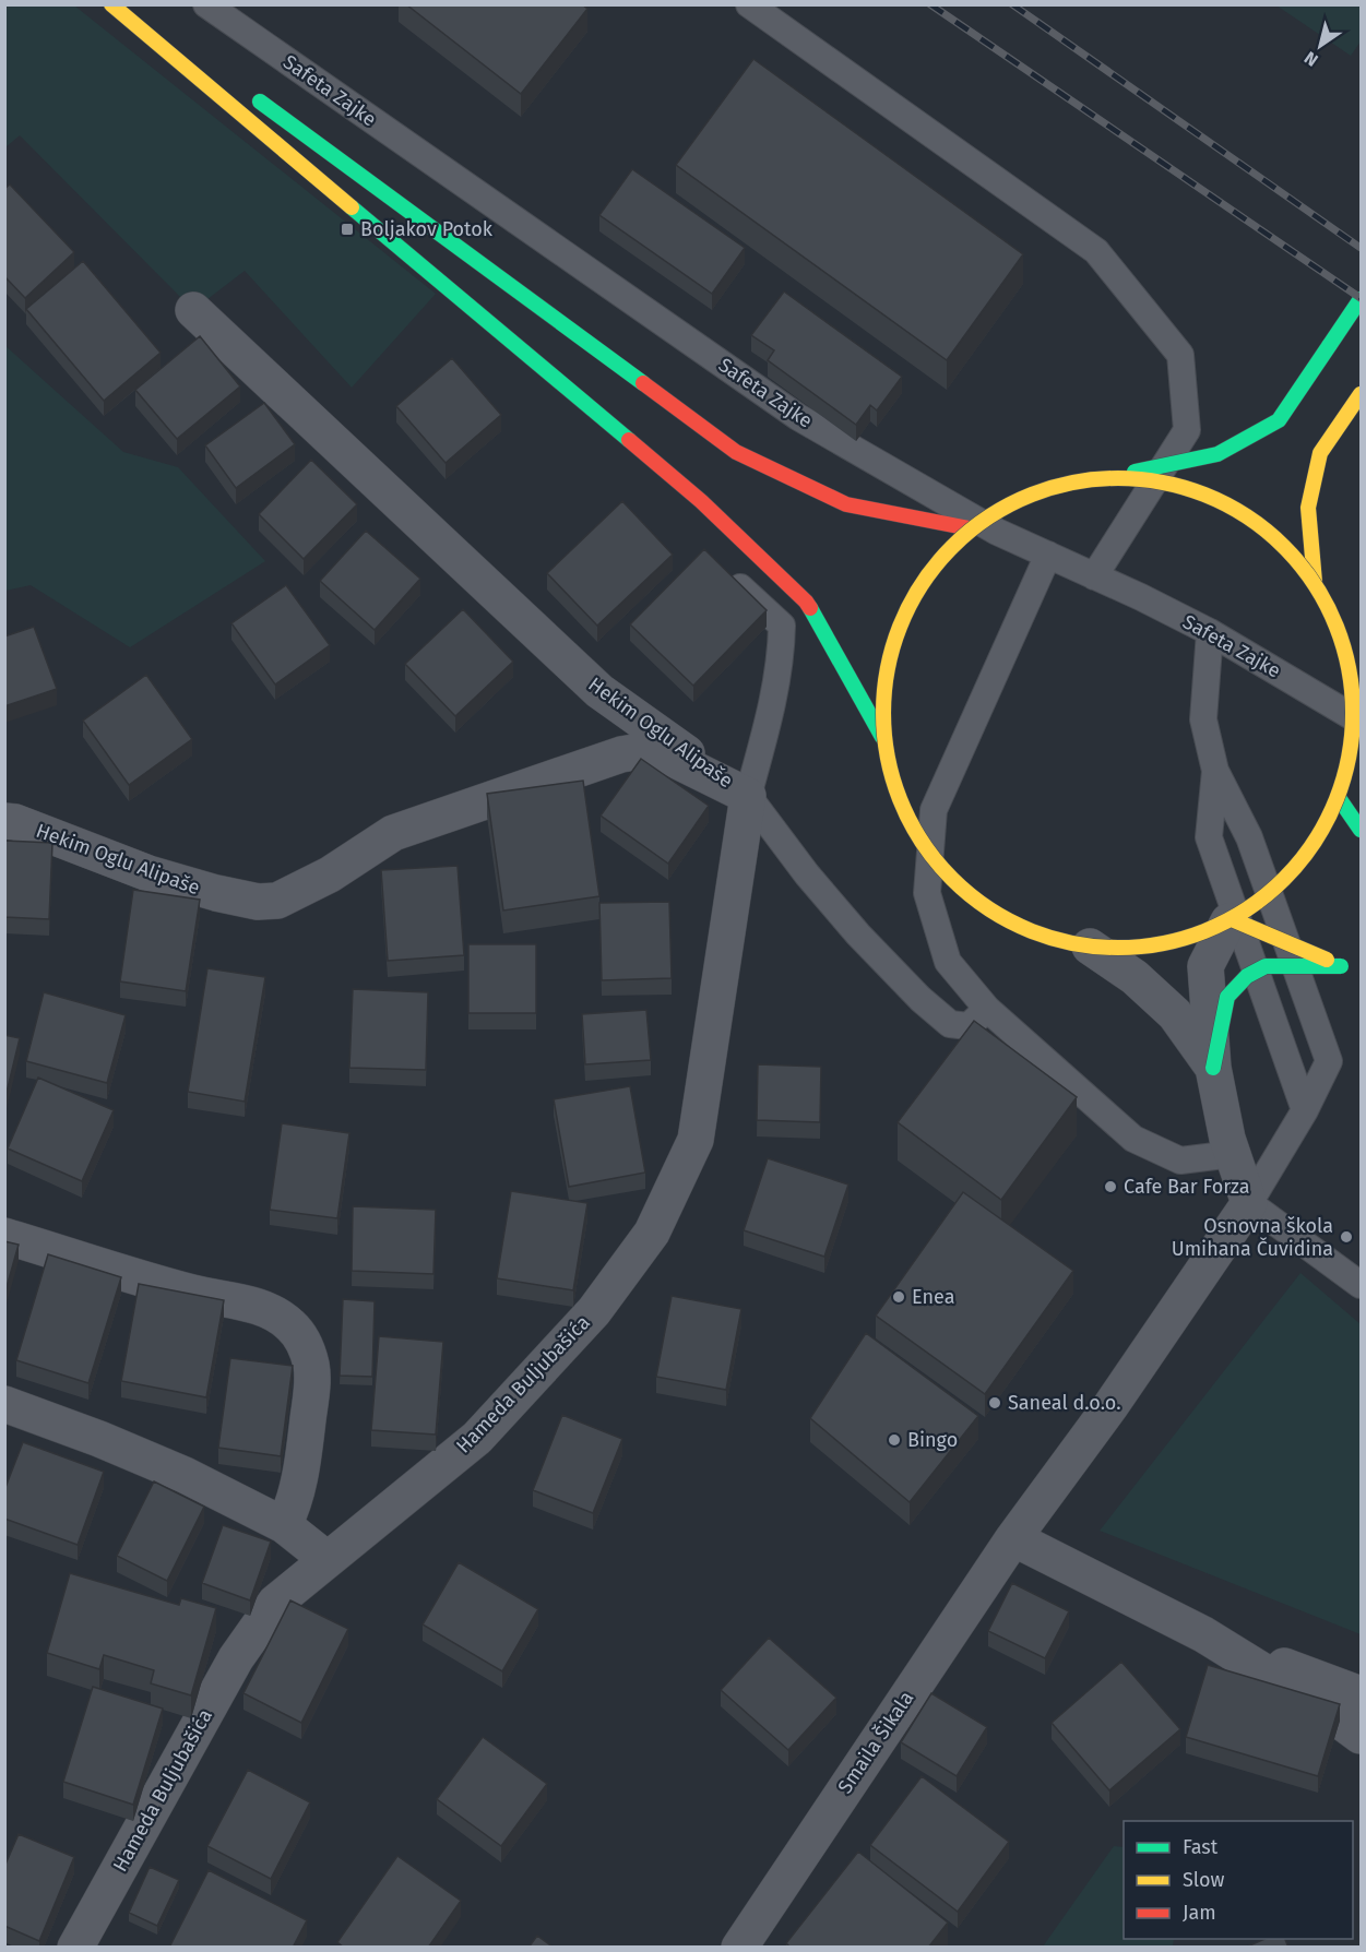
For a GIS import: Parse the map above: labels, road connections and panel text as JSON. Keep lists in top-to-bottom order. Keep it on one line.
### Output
{"streets":{"street":["Hekim Oglu Alipaše","Hameda Buljubašića","Smaila Šikala"],"lane":["Safeta Zajke"]},"crossings":[["Hekim Oglu Alipaše","Hameda Buljubašića"]],"places":{"transit":["Boljakov Potok"],"other":["Cafe Bar Forza","Osnovna škola Umihana Čuvidina","Enea","Saneal d.o.o.","Bingo"]},"legend":["Fast","Slow","Jam"],"north":"bottom left"}
